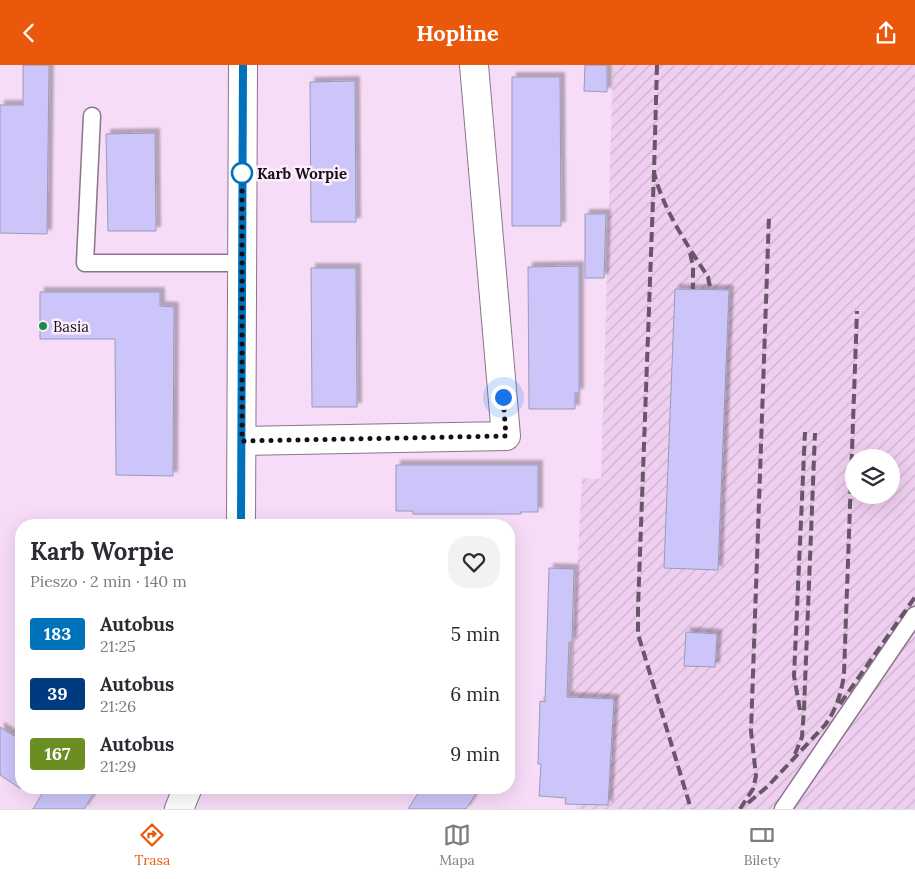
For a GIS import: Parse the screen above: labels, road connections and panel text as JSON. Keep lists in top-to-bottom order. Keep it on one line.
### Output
{"places":["Karb Worpie","Basia"],"lines":["bus line 183"],"page":{"header":"Hopline","heading":["Karb Worpie","Pieszo · 2 min · 140 m"],"list":[{"mark":"183","name":"Autobus","note":"21:25","value":"5 min"},{"mark":"39","name":"Autobus","note":"21:26","value":"6 min"},{"mark":"167","name":"Autobus","note":"21:29","value":"9 min"}],"tabs":["Trasa","Mapa","Bilety"]}}
